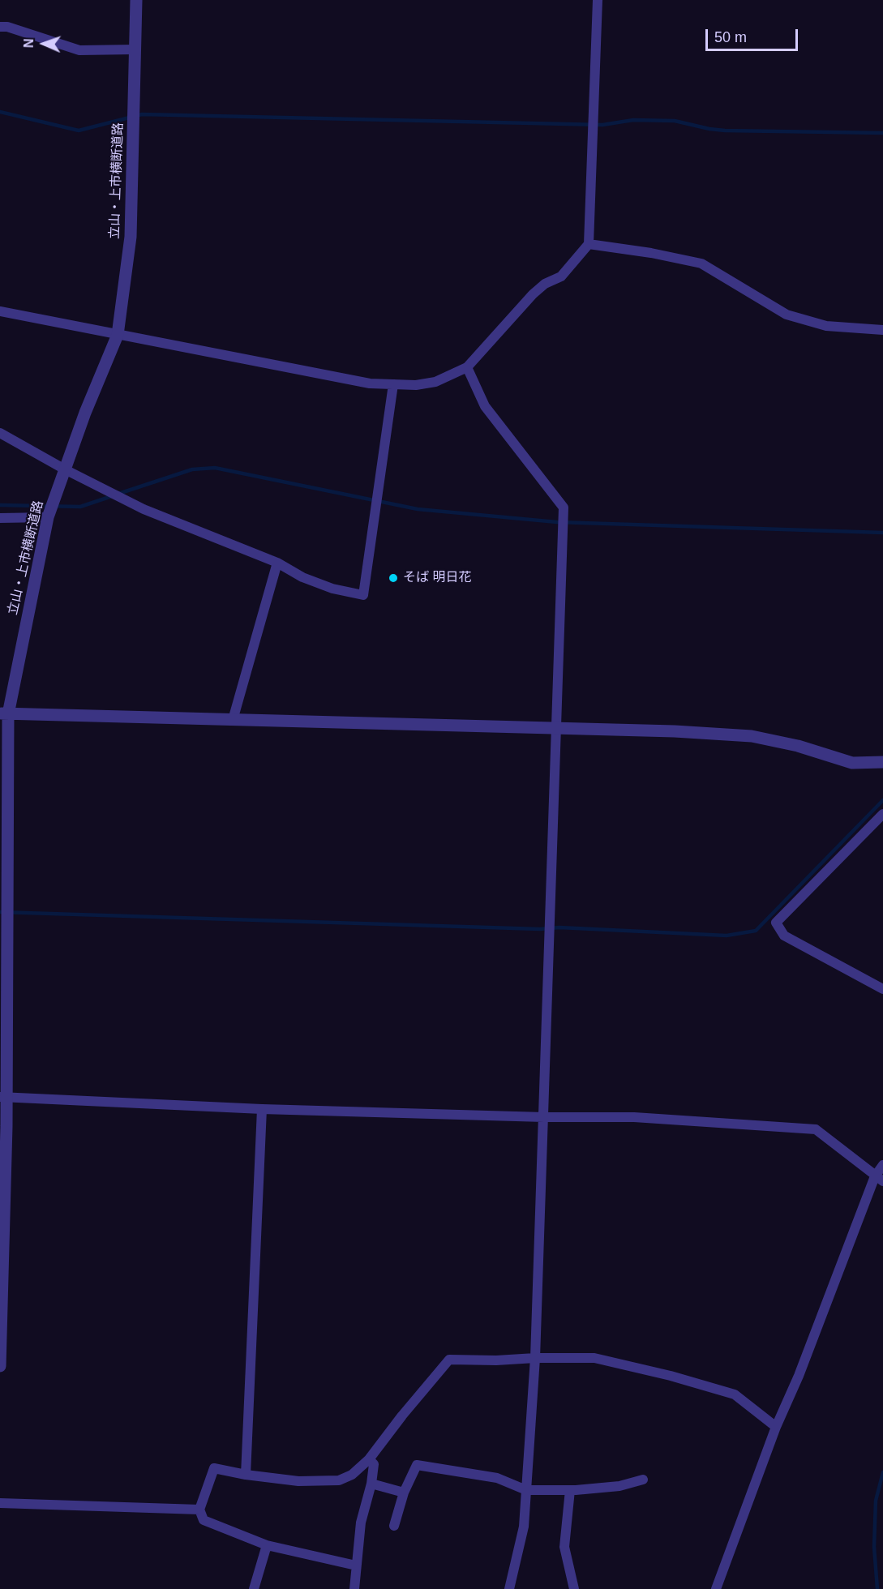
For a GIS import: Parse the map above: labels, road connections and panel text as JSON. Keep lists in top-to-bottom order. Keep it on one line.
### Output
{"streets":{"street":["立山・上市横断道路"]},"places":["そば 明日花"],"scale_bar":"50 m","north":"left"}
